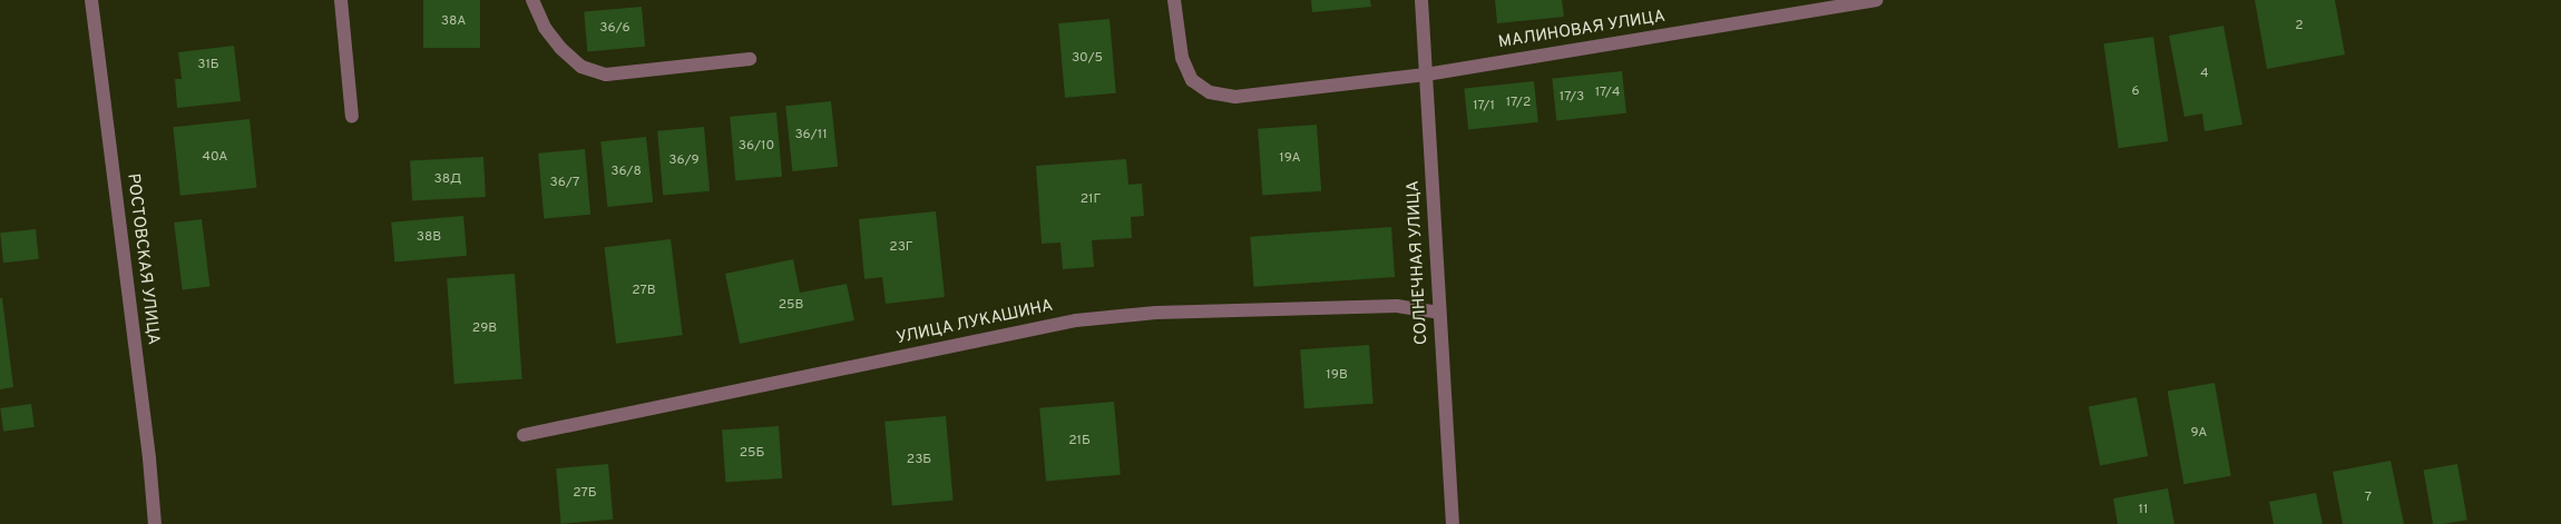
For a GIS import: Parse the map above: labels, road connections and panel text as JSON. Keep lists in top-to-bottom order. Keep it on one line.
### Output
{"streets":{"street":["МАЛИНОВАЯ УЛИЦА","РОСТОВСКАЯ УЛИЦА","СОЛНЕЧНАЯ УЛИЦА","УЛИЦА ЛУКАШИНА"]},"crossings":[["МАЛИНОВАЯ УЛИЦА","СОЛНЕЧНАЯ УЛИЦА"],["СОЛНЕЧНАЯ УЛИЦА","УЛИЦА ЛУКАШИНА"]],"house_numbers":["38А","2","36/6","30/5","31Б","4","6","17/4","17/3","17/2","17/1","36/11","36/10","40А","19А","36/9","36/8","38Д","36/7","21Г","38В","23Г","27В","25В","29В","19В","9А","21Б","25Б","23Б","27Б","7","11"]}
